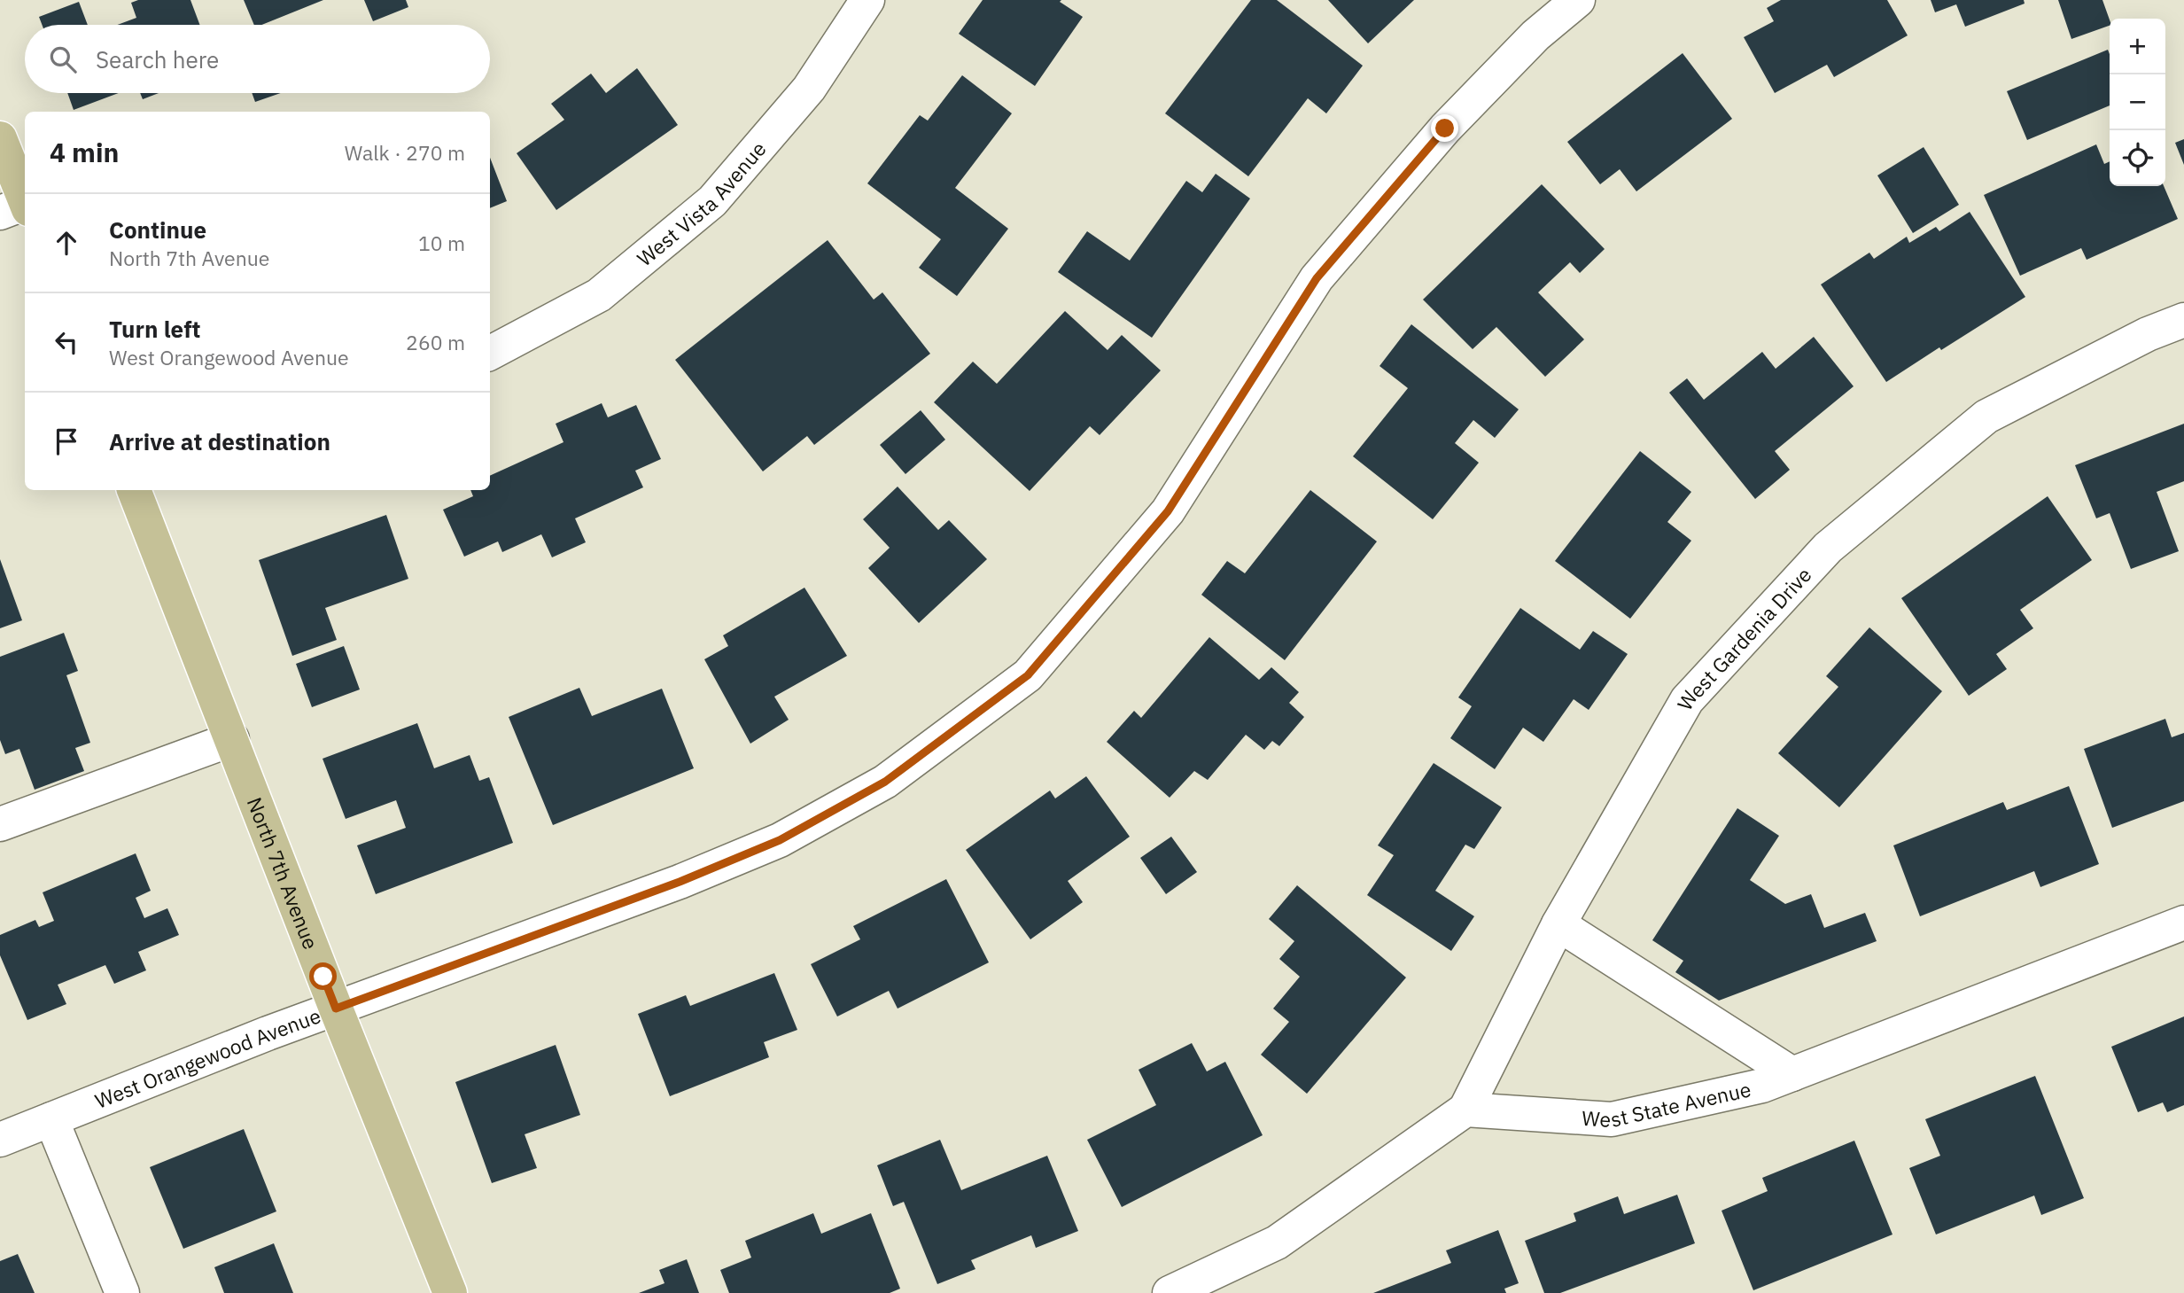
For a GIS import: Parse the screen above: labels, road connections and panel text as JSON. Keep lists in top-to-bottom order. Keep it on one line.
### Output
{"streets":{"main road":["North 7th Avenue"],"street":["West Vista Avenue","West Gardenia Drive","West Orangewood Avenue","West State Avenue"]},"crossings":[["West Gardenia Drive","West State Avenue"],["North 7th Avenue","West Orangewood Avenue"]],"page":{"map_buttons":["+","−"],"search":"Search here","heading":["4 min","Walk · 270 m"],"list":[["Continue","North 7th Avenue","10 m"],["Turn left","West Orangewood Avenue","260 m"],"Arrive at destination"]}}
